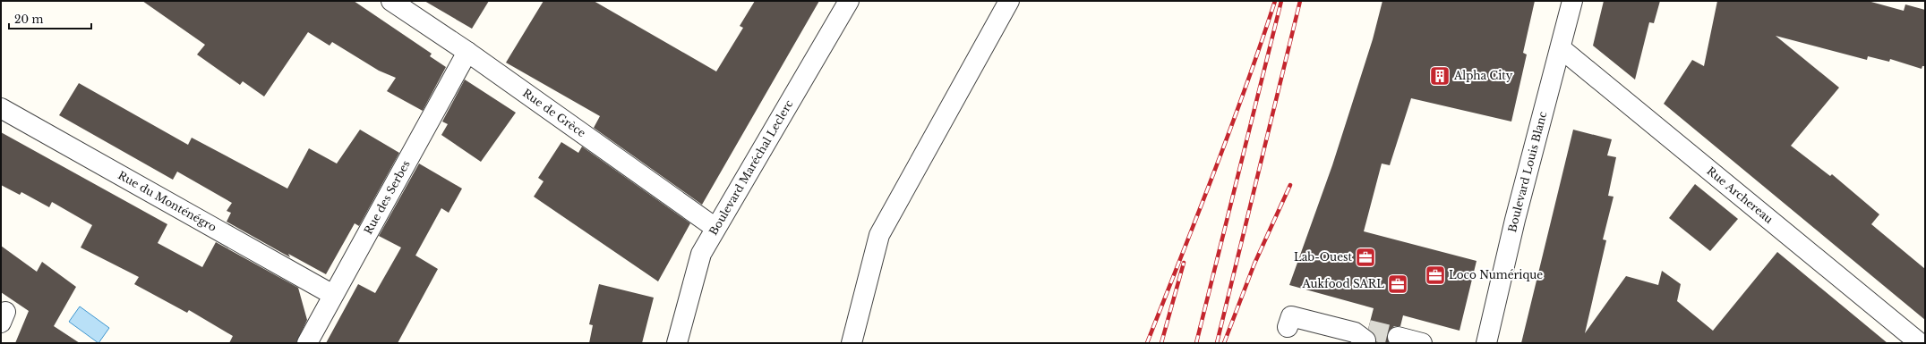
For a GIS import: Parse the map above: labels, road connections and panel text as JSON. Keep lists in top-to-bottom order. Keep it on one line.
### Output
{"streets":{"street":["Rue de Grèce","Boulevard Maréchal Leclerc","Boulevard Louis Blanc","Rue Archereau","Rue des Serbes","Rue du Monténégro"]},"crossings":[["Rue de Grèce","Boulevard Maréchal Leclerc"],["Rue de Grèce","Rue des Serbes"],["Boulevard Louis Blanc","Rue Archereau"],["Rue des Serbes","Rue du Monténégro"]],"places":{"building":["Alpha City"],"office":["Lab-Ouest","Loco Numérique","Aukfood SARL"]},"scale_bar":"20 m"}
